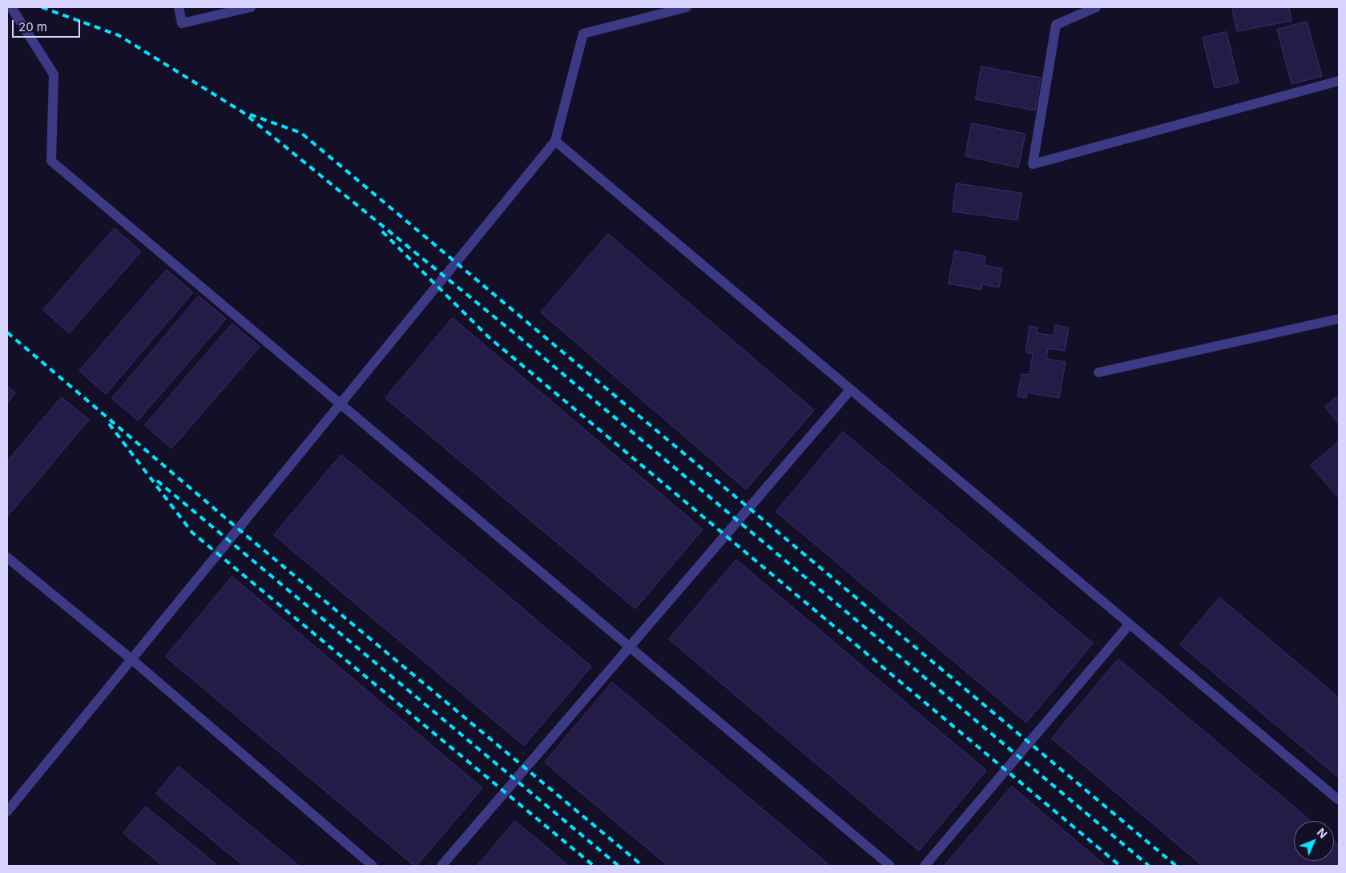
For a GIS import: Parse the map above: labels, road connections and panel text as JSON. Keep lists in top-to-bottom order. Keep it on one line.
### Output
{"scale_bar":"20 m","north":"top right"}
